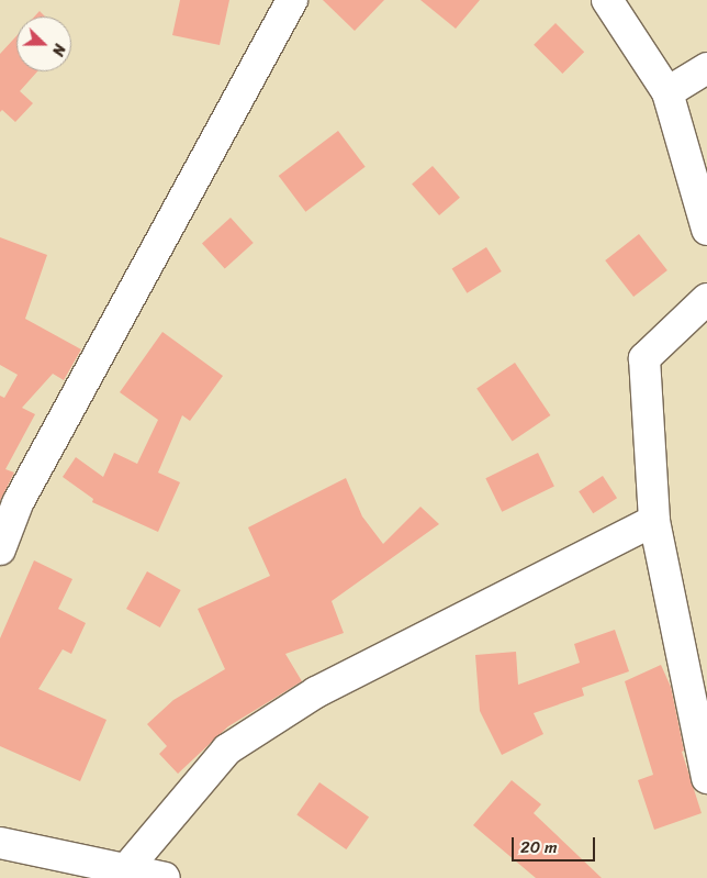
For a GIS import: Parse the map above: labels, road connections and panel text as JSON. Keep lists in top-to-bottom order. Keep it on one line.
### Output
{"scale_bar":"20 m","north":"right"}
